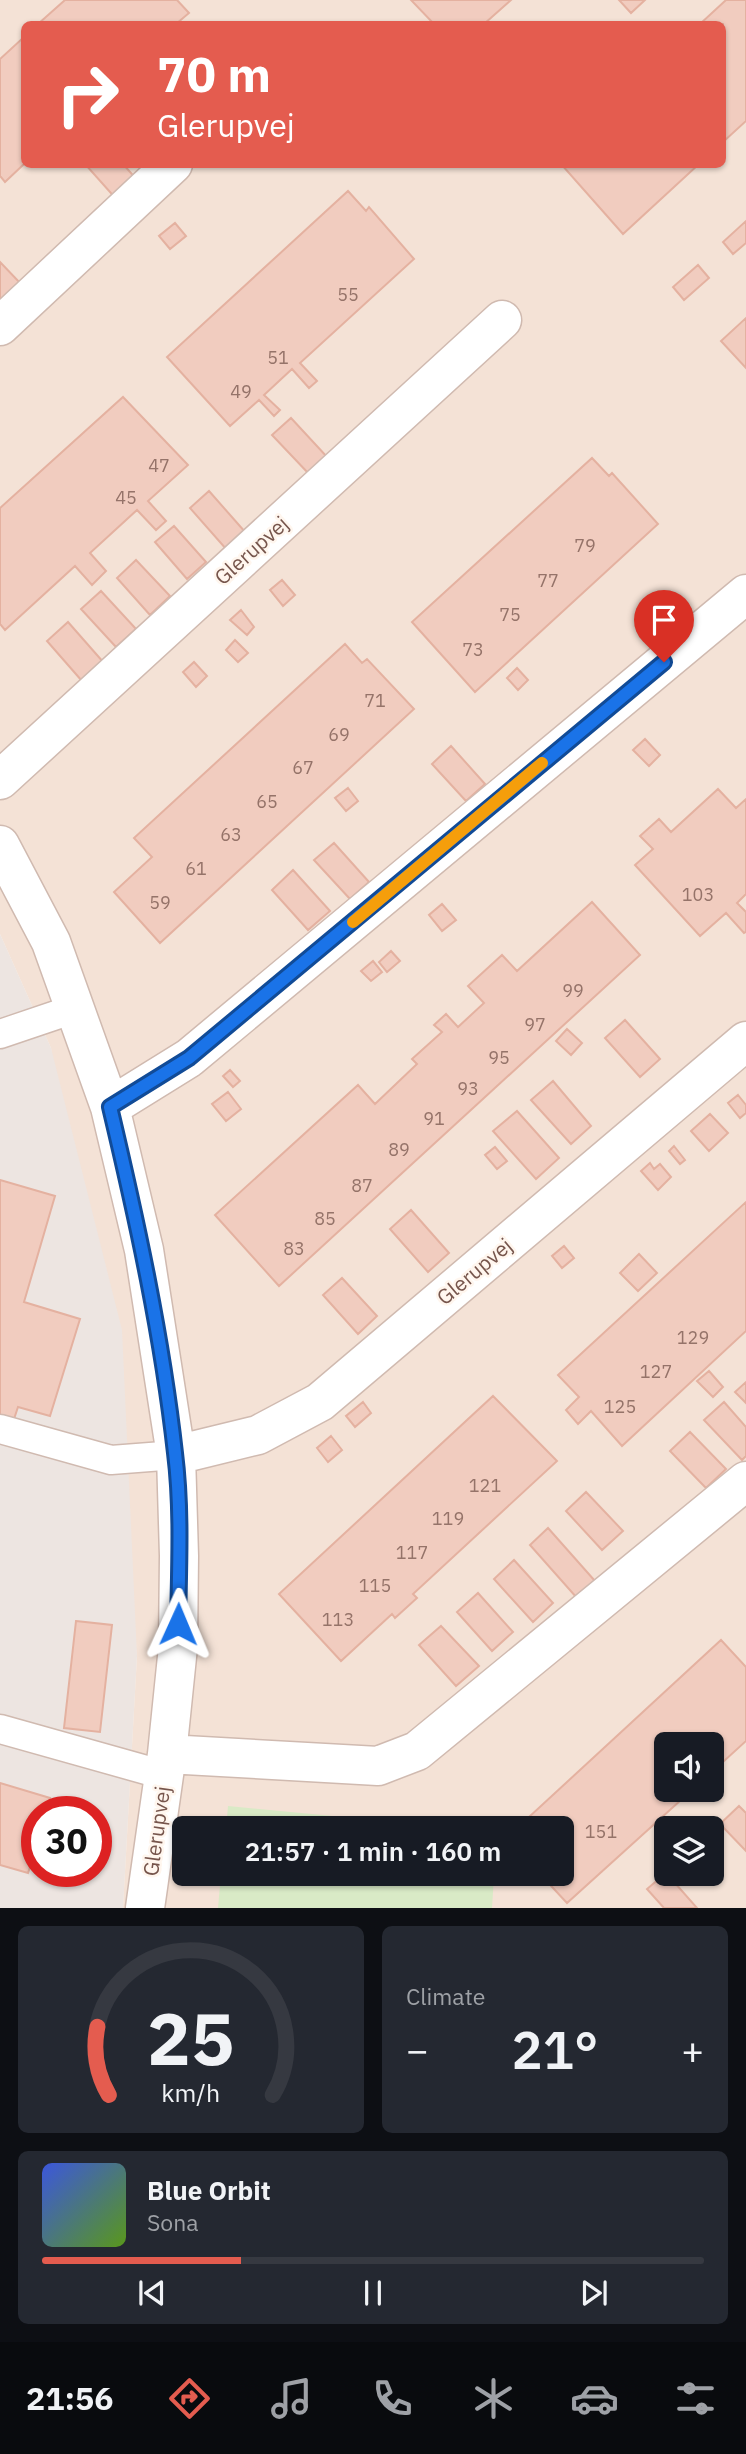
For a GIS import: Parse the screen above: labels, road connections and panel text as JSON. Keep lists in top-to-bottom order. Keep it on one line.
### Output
{"streets":{"street":["Glerupvej"]},"house_numbers":["55","51","49","47","45","79","77","75","73","71","69","67","65","63","61","103","59","99","97","95","93","91","89","87","85","83","129","127","125","121","119","117","115","113","151"],"page":{"turn":["70 m","Glerupvej"],"limit":"30","trip":"21:57 · 1 min · 160 m","tile":"Climate","heat":["−","21°","+"],"song":["Blue Orbit","Sona"],"tabs":"21:56","gauge":["25","km/h"]}}
